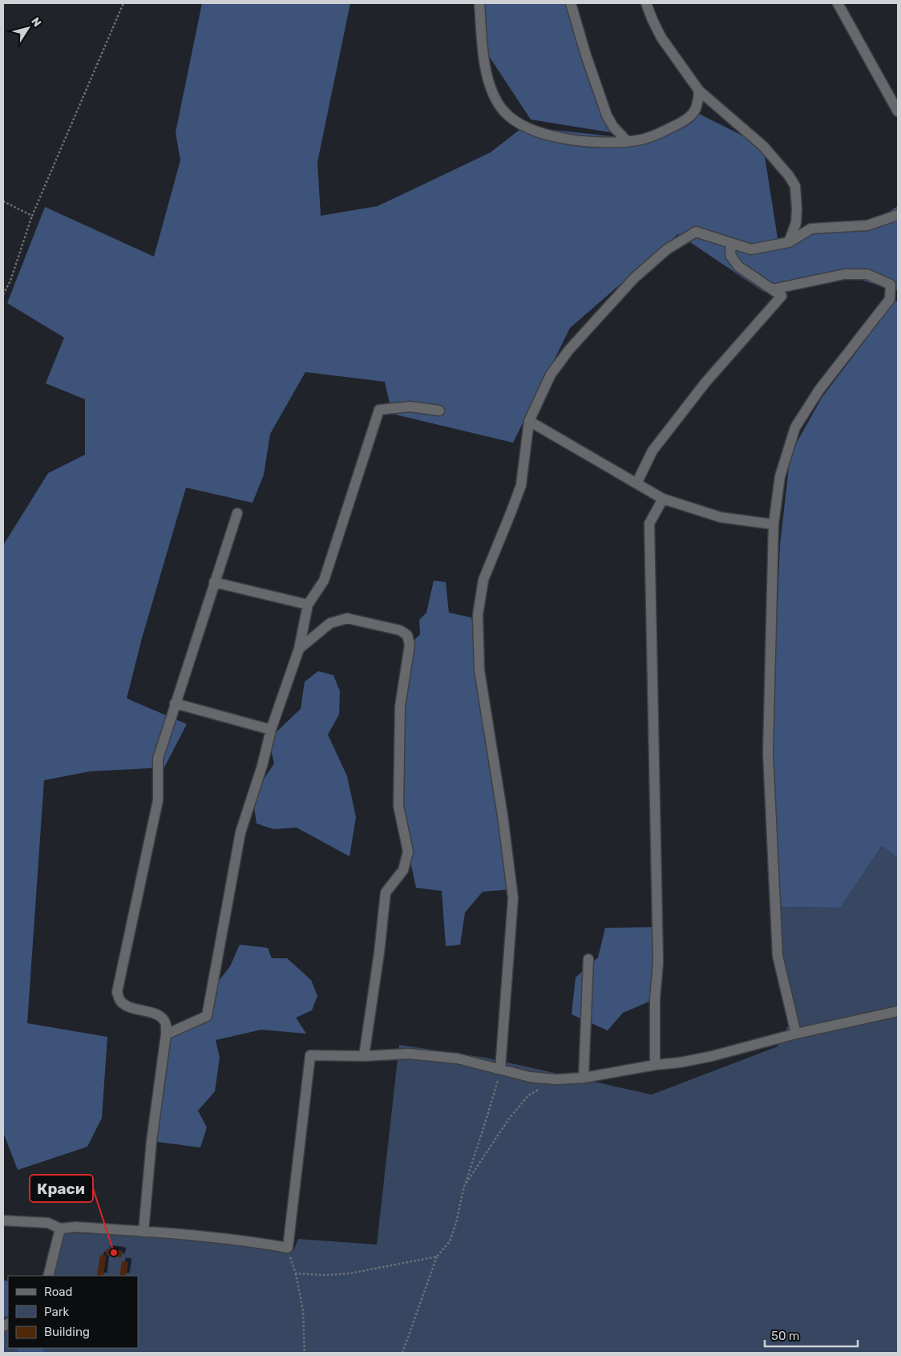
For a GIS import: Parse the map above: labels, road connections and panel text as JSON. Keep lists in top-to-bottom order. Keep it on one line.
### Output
{"places":["Краси"],"legend":["Road","Park","Building"],"scale_bar":"50 m","north":"top right"}
